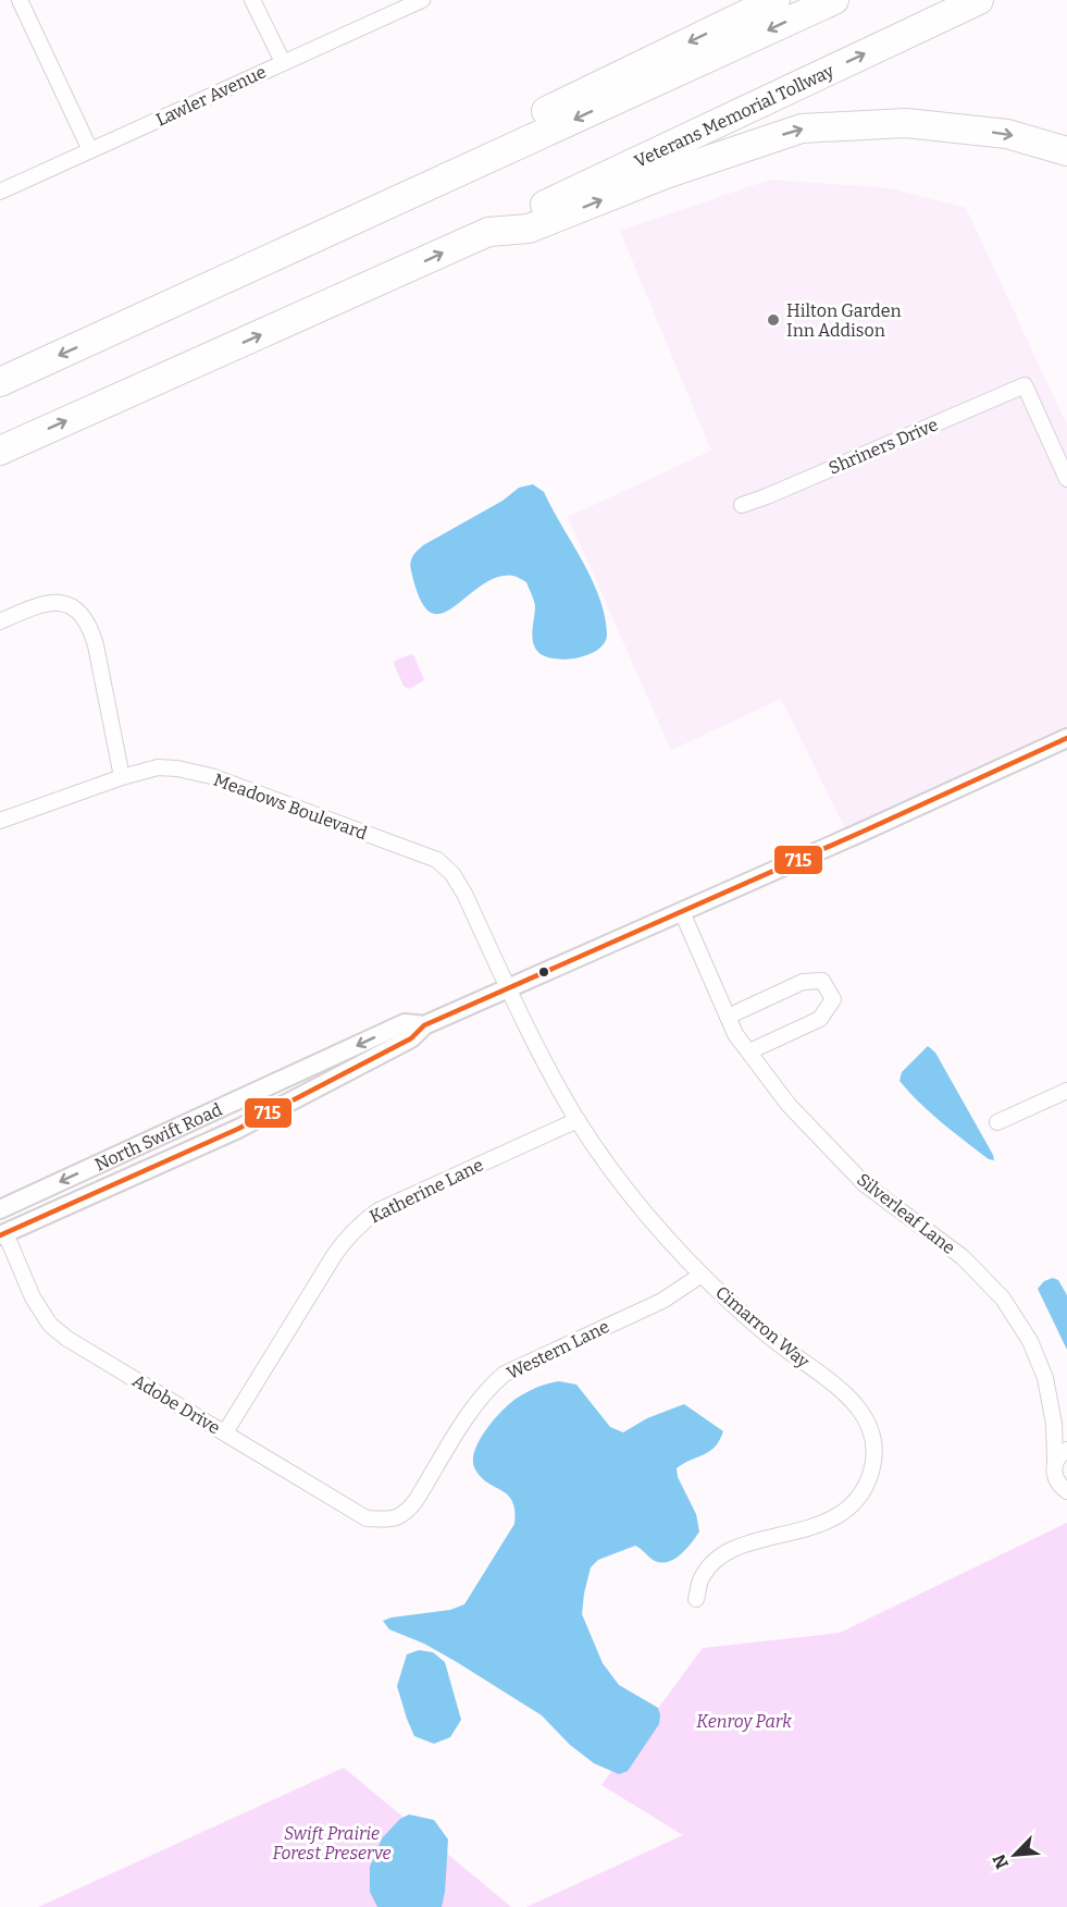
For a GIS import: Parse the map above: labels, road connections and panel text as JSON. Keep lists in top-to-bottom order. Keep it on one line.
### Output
{"streets":{"highway":["Veterans Memorial Tollway"],"street":["Lawler Avenue","Shriners Drive","Meadows Boulevard","North Swift Road","Katherine Lane","Silverleaf Lane","Cimarron Way","Western Lane","Adobe Drive"]},"crossings":[["Meadows Boulevard","North Swift Road"],["Meadows Boulevard","Cimarron Way"],["North Swift Road","Silverleaf Lane"],["North Swift Road","Cimarron Way"],["North Swift Road","Adobe Drive"],["Katherine Lane","Cimarron Way"],["Katherine Lane","Adobe Drive"],["Cimarron Way","Western Lane"],["Western Lane","Adobe Drive"]],"parks":["Kenroy Park","Swift Prairie Forest Preserve"],"places":["Hilton Garden Inn Addison"],"lines":["transit line 715"],"north":"bottom left"}
